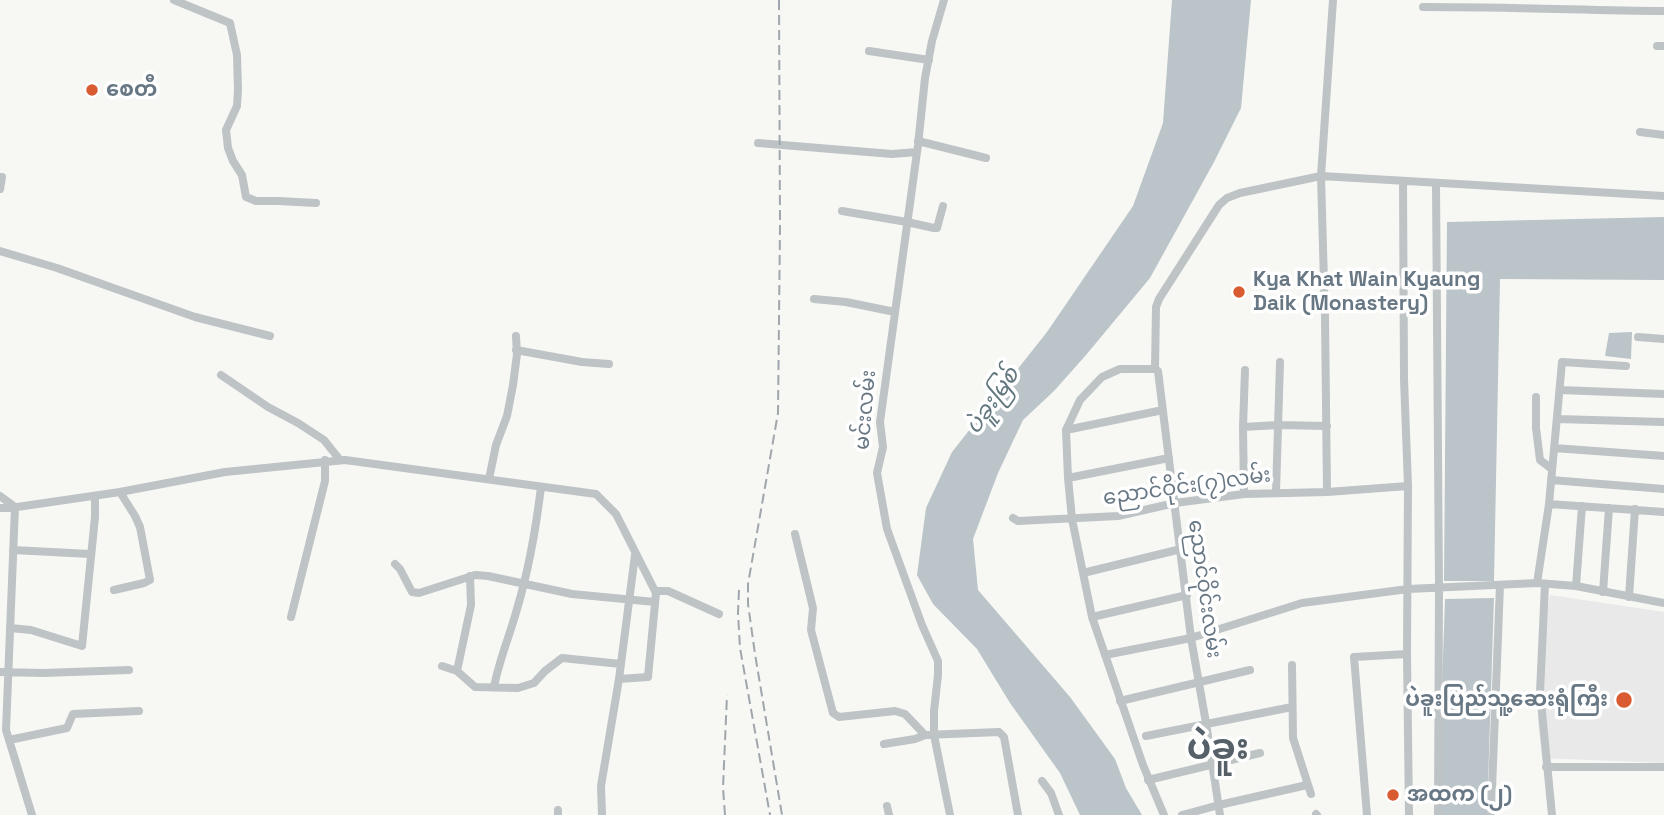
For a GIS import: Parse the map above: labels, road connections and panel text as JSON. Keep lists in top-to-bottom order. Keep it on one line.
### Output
{"streets":{"street":["မင်းလမ်း","ညောင်ဝိုင်း(၇)လမ်း","ညောင်ဝိုင်းလမ်း"]},"crossings":[["ညောင်ဝိုင်း(၇)လမ်း","ညောင်ဝိုင်းလမ်း"]],"districts":["ပဲခူး"],"water":["ပဲခူးမြစ်"],"places":["စေတီ","Kya Khat Wain Kyaung Daik (Monastery)","ပဲခူးပြည်သူ့ဆေးရုံကြီး","အထက (၂)"]}
